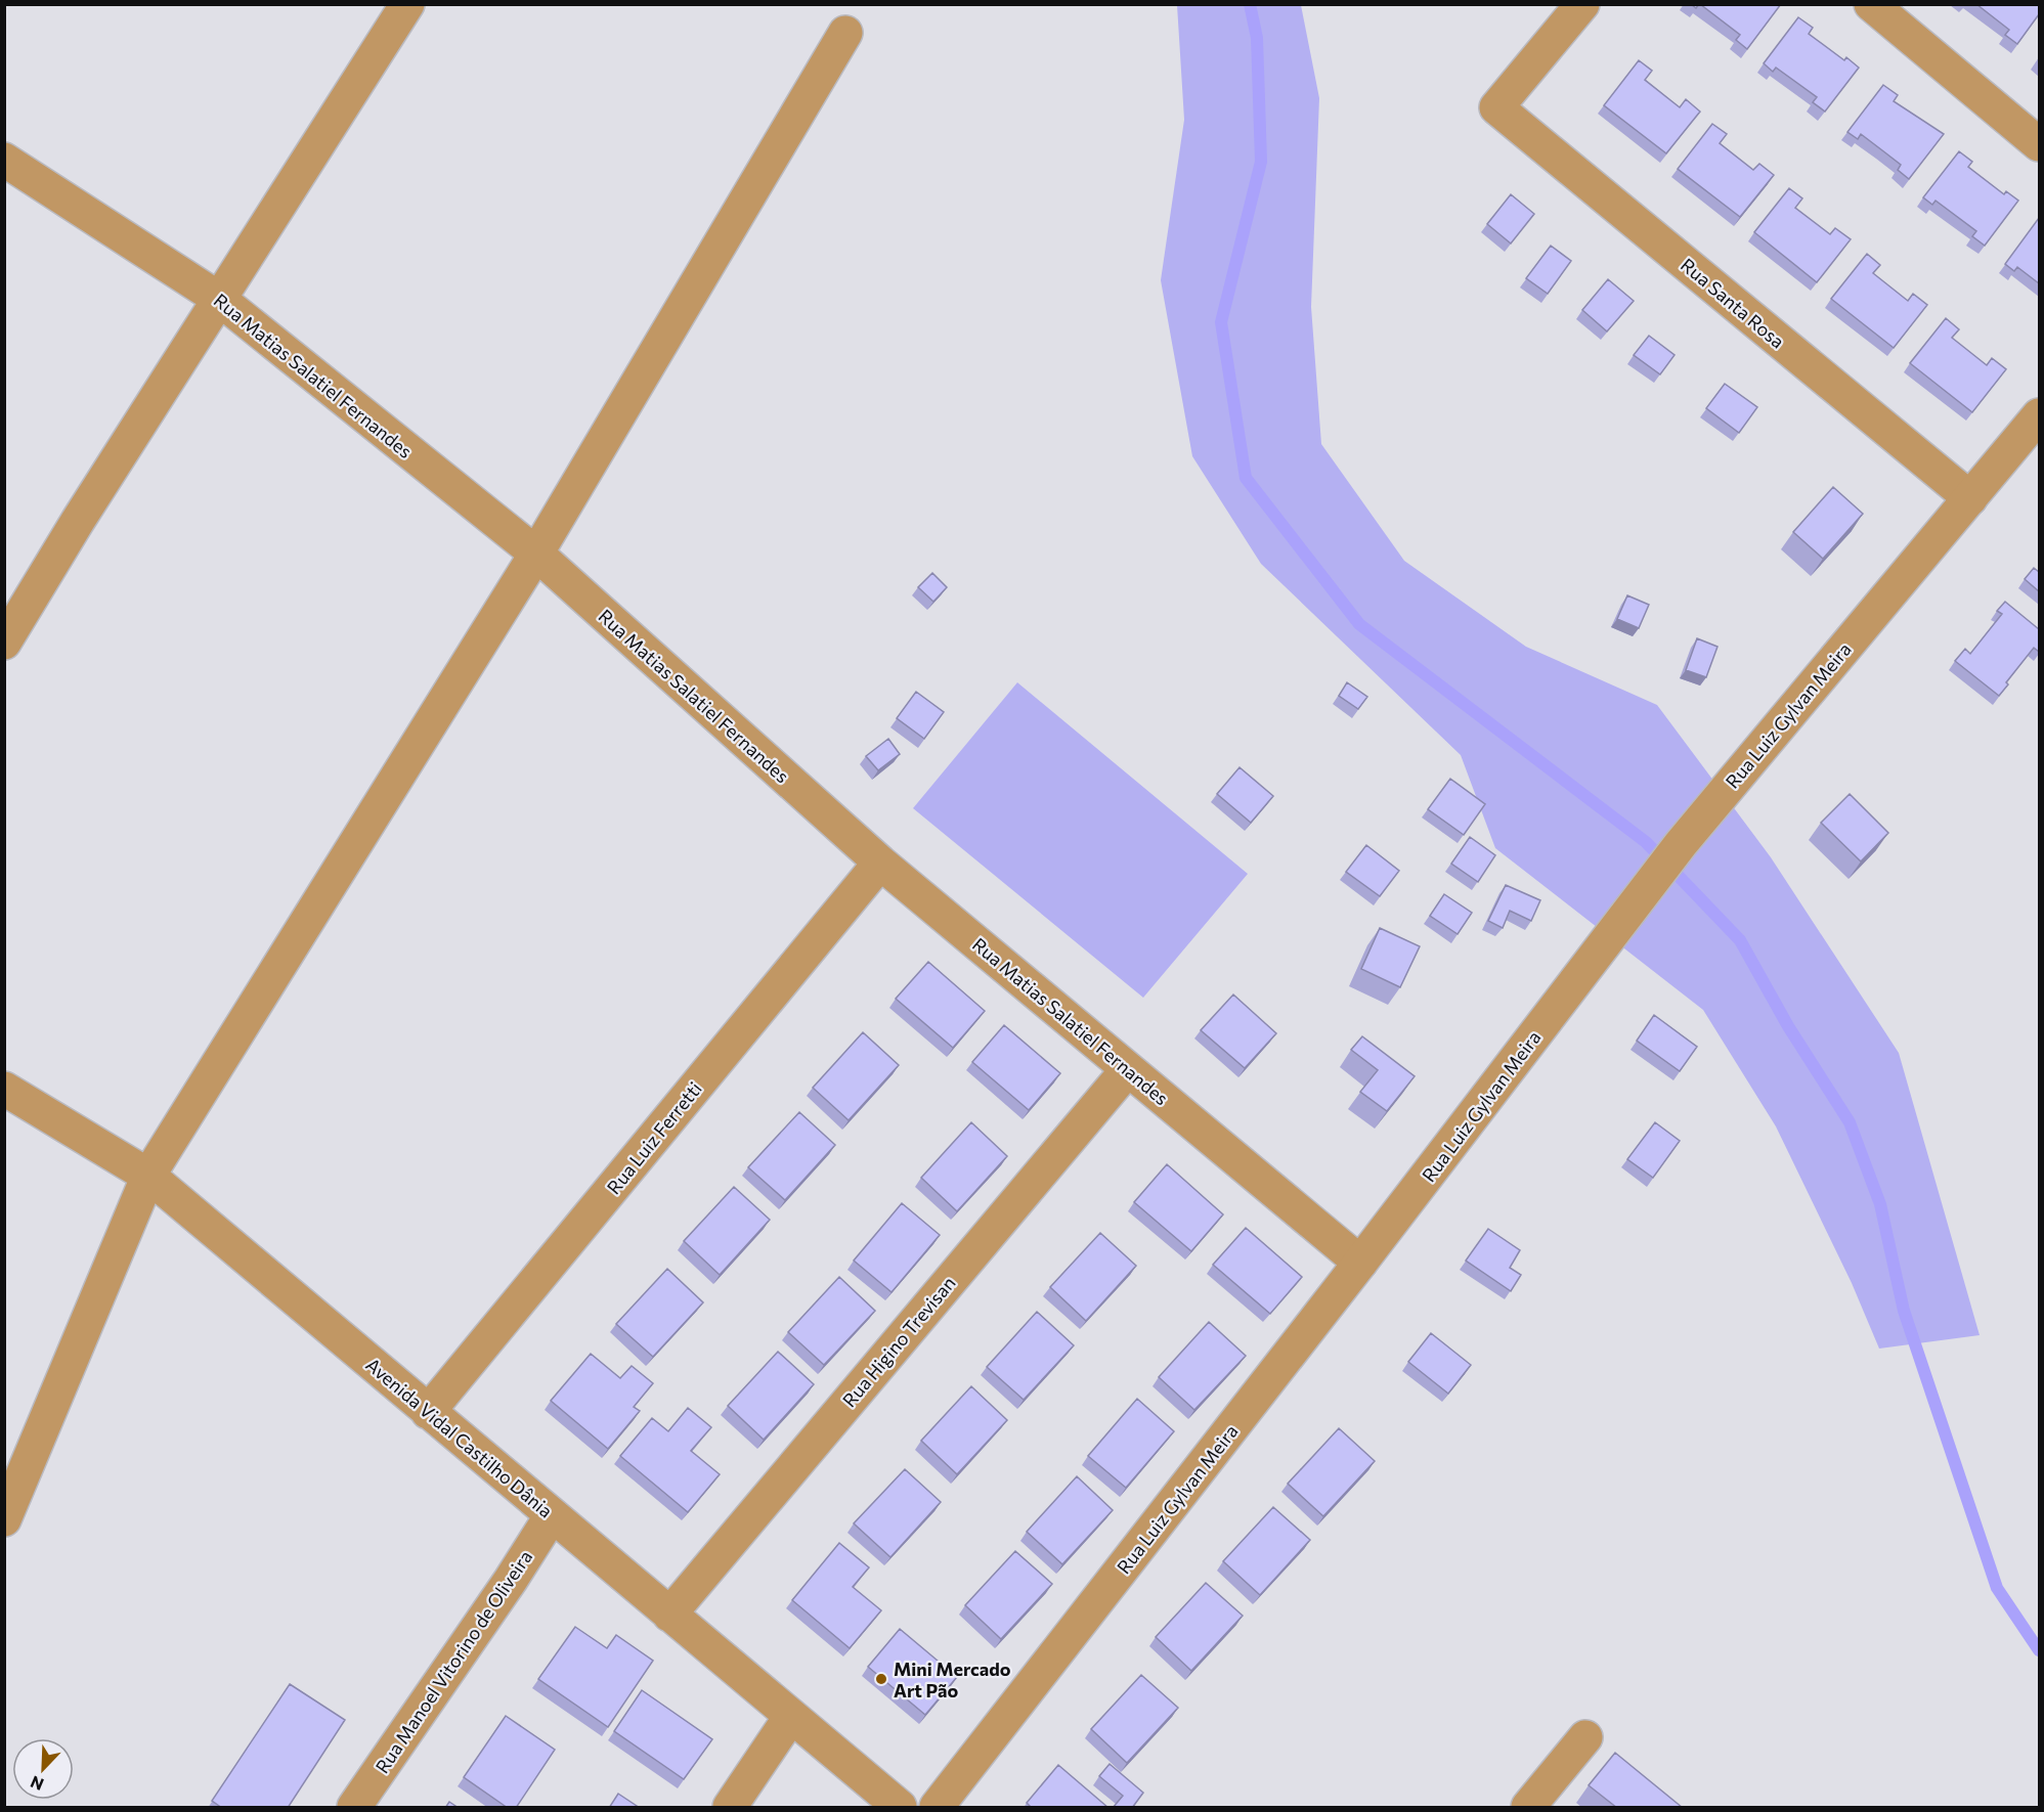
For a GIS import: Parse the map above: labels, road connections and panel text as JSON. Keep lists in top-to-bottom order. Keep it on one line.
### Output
{"streets":{"street":["Rua Santa Rosa","Rua Matias Salatiel Fernandes","Rua Luiz Gylvan Meira","Rua Luiz Ferretti","Rua Higino Trevisan","Avenida Vidal Castilho Dânia","Rua Manoel Vitorino de Oliveira"]},"crossings":[["Rua Santa Rosa","Rua Luiz Gylvan Meira"],["Rua Matias Salatiel Fernandes","Rua Luiz Gylvan Meira"],["Rua Matias Salatiel Fernandes","Rua Luiz Ferretti"],["Rua Matias Salatiel Fernandes","Rua Higino Trevisan"],["Rua Luiz Ferretti","Avenida Vidal Castilho Dânia"],["Rua Higino Trevisan","Avenida Vidal Castilho Dânia"],["Avenida Vidal Castilho Dânia","Rua Manoel Vitorino de Oliveira"]],"places":["Mini Mercado Art Pão"],"north":"bottom left"}
